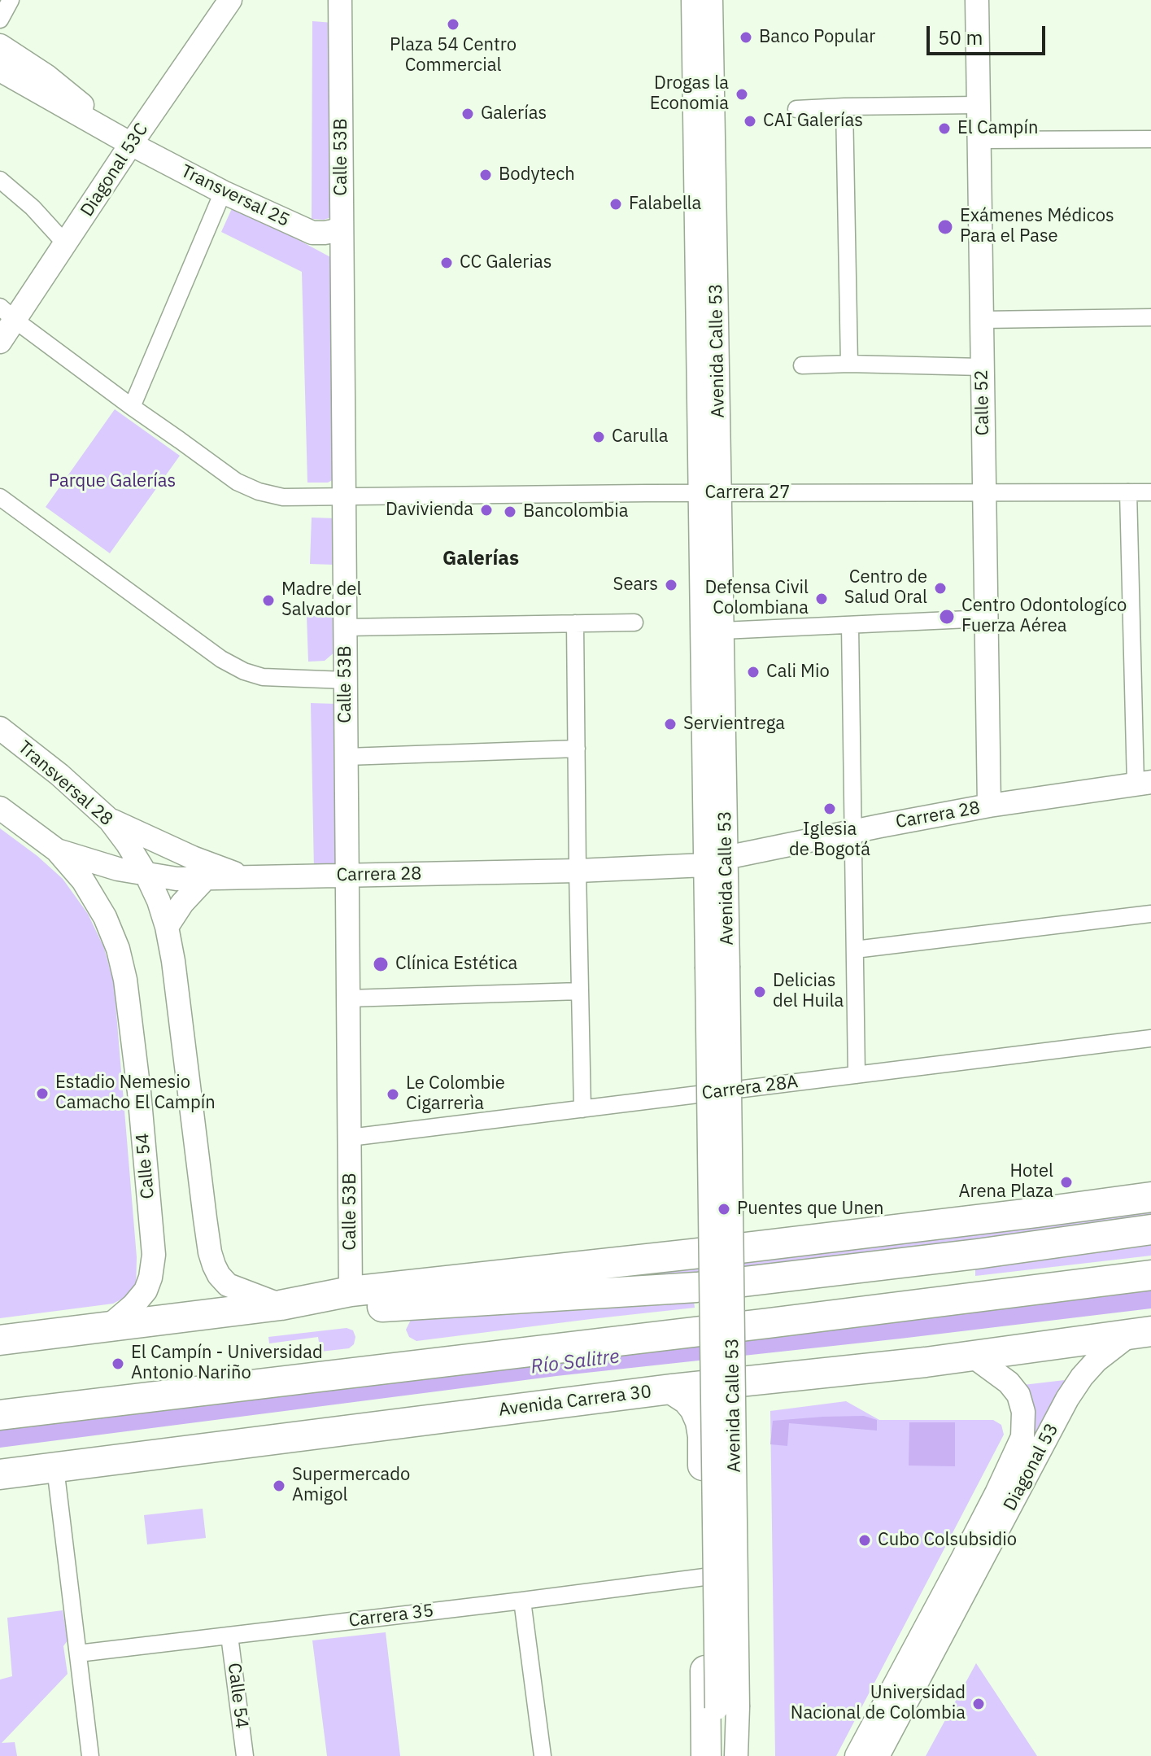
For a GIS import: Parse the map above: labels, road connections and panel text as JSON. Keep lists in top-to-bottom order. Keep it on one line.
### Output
{"streets":{"highway":["Avenida Carrera 30"],"street":["Calle 53B","Diagonal 53C","Transversal 25","Avenida Calle 53","Calle 52","Carrera 27","Transversal 28","Carrera 28","Carrera 28A","Calle 54","Diagonal 53","Carrera 35"]},"crossings":[["Calle 53B","Transversal 25"],["Calle 53B","Carrera 27"],["Calle 53B","Carrera 28"],["Calle 53B","Carrera 28A"],["Diagonal 53C","Transversal 25"],["Diagonal 53C","Carrera 27"],["Avenida Calle 53","Carrera 27"],["Avenida Calle 53","Carrera 28"],["Calle 52","Carrera 27"],["Calle 52","Carrera 28"],["Transversal 28","Carrera 28"],["Carrera 28","Calle 54"],["Calle 54","Carrera 35"],["Avenida Carrera 30","Diagonal 53"]],"districts":["Galerías"],"water":["Río Salitre"],"parks":["Parque Galerías"],"places":["Plaza 54 Centro Commercial","Banco Popular","Drogas la Economia","Galerías","CAI Galerías","El Campín","Bodytech","Falabella","Exámenes Médicos Para el Pase","CC Galerias","Carulla","Davivienda","Bancolombia","Sears","Centro de Salud Oral","Defensa Civil Colombiana","Madre del Salvador","Centro Odontologíco Fuerza Aérea","Cali Mio","Servientrega","Iglesia de Bogotá","Clínica Estética","Delicias del Huila","Estadio Nemesio Camacho El Campín","Le Colombie Cigarrerìa","Hotel Arena Plaza","Puentes que Unen","El Campín - Universidad Antonio Nariño","Supermercado Amigol","Cubo Colsubsidio","Universidad Nacional de Colombia"],"scale_bar":"50 m"}
